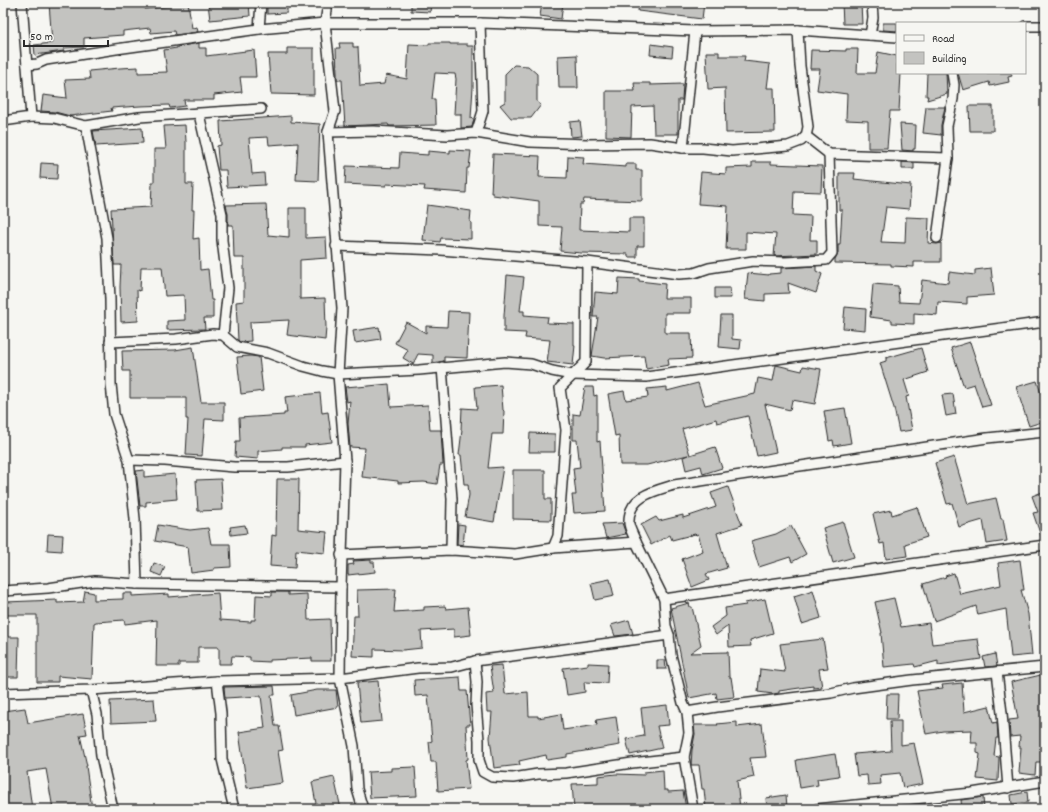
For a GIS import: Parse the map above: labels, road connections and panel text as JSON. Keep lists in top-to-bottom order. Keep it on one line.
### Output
{"legend":["Road","Building"],"scale_bar":"50 m"}
